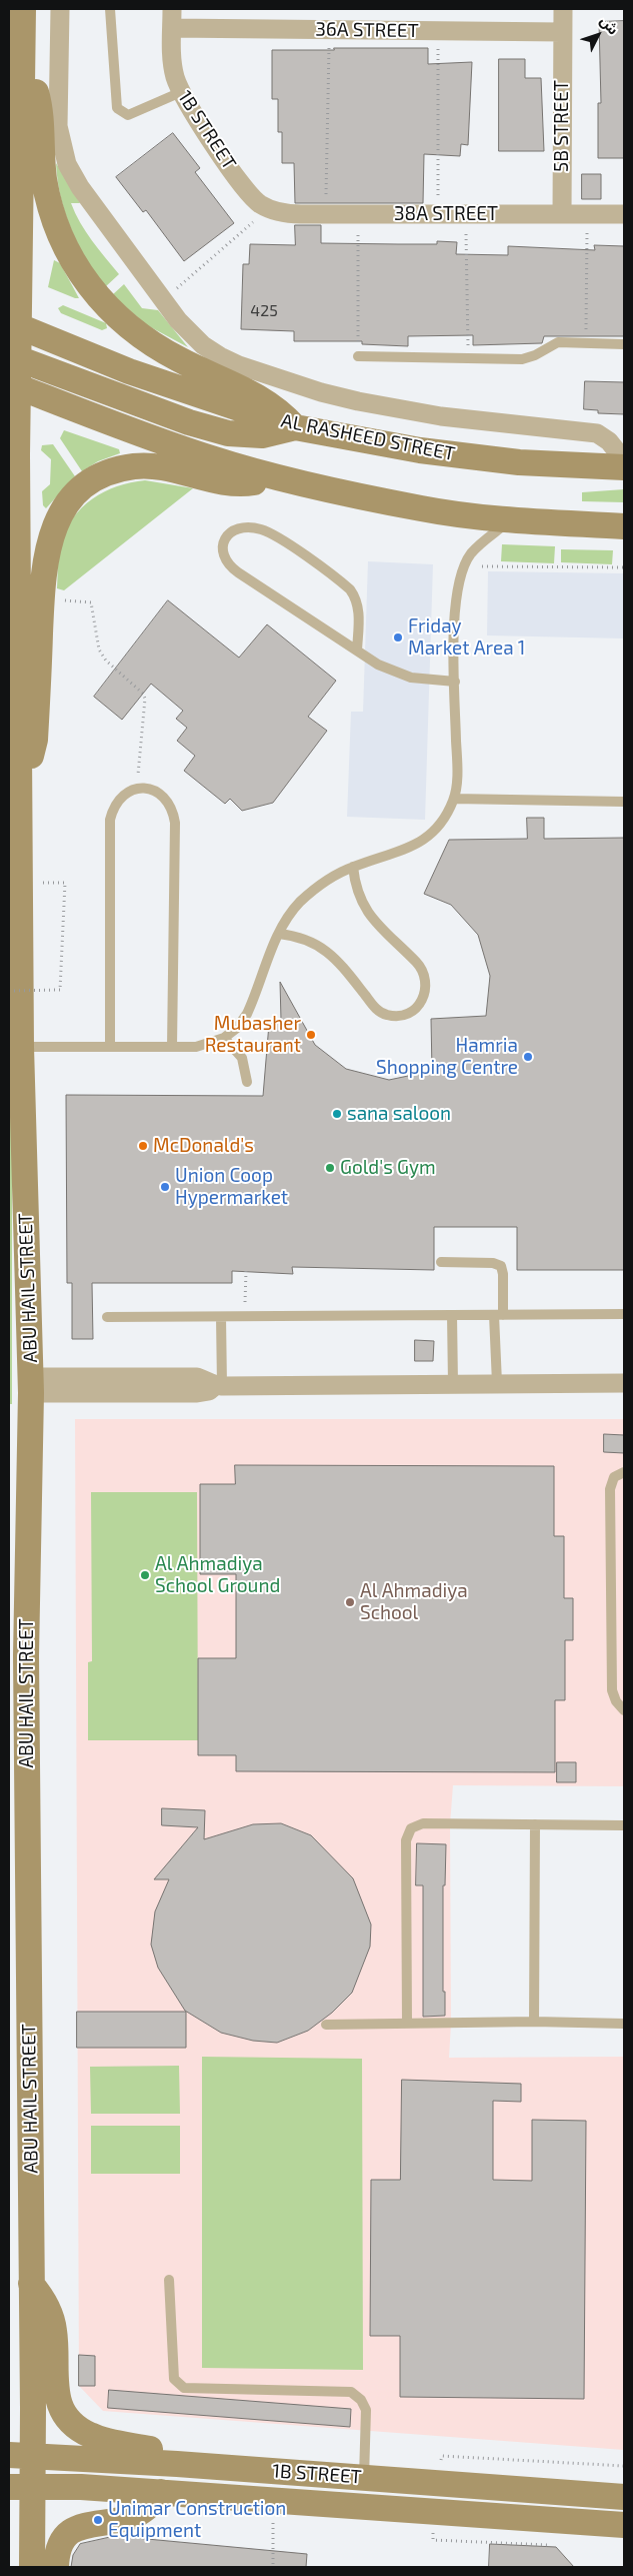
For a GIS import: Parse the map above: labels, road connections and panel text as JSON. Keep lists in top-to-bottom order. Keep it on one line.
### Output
{"streets":{"main road":["1B STREET","AL RASHEED STREET","ABU HAIL STREET"],"street":["36A STREET","5B STREET","38A STREET"]},"crossings":[["36A STREET","5B STREET"],["36A STREET","1B STREET"],["5B STREET","38A STREET"],["1B STREET","38A STREET"],["1B STREET","ABU HAIL STREET"],["AL RASHEED STREET","ABU HAIL STREET"]],"places":["Friday Market Area 1","Mubasher Restaurant","Hamria Shopping Centre","sana saloon","McDonald's","Gold's Gym","Union Coop Hypermarket","Al Ahmadiya School Ground","Al Ahmadiya School","Unimar Construction Equipment"],"house_numbers":["425"],"north":"top right"}
